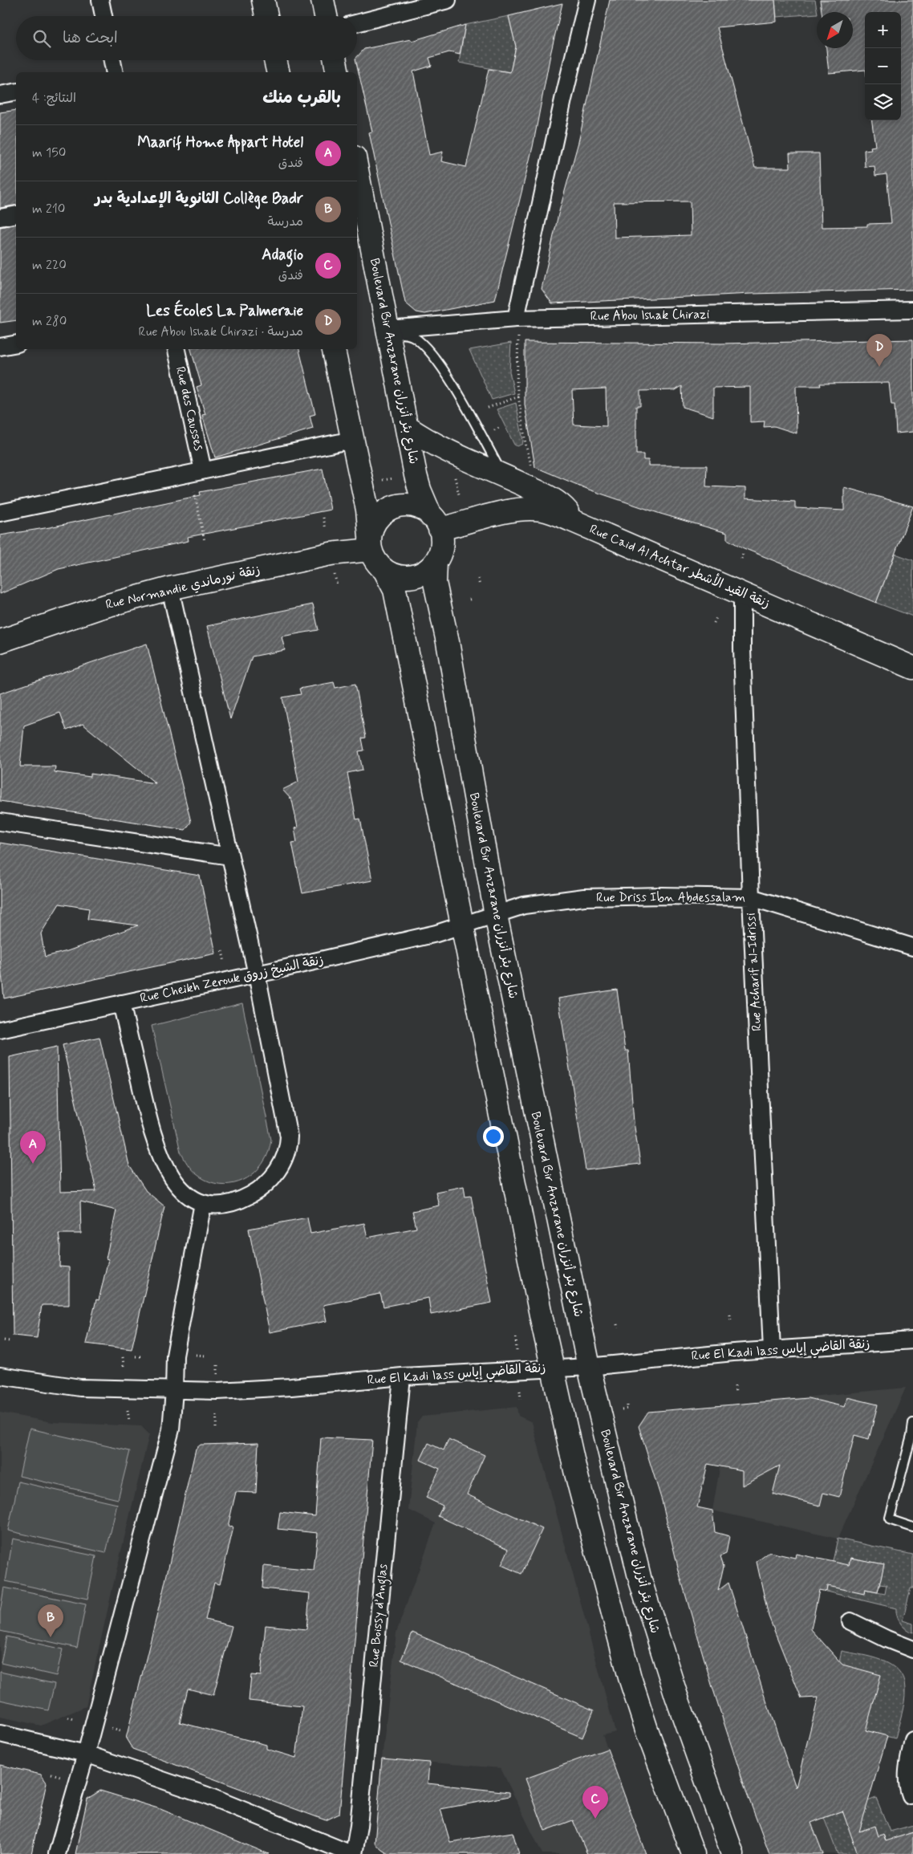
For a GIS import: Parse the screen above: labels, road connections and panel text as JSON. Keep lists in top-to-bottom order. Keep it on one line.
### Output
{"streets":{"main road":["Boulevard Bir Anzarane شارع بئر أنزران","Rue Caid Al Achtar زنقة القيد الأشطر","Rue Normandie زنقة نورماندي"],"street":["Rue Abou Ishak Chirazi","Rue des Causses","Rue Driss Ibn Abdessalam","Rue Acharif al-Idrissi","Rue Cheikh Zerouk زنقة الشيخ زروق","Rue El Kadi Iass زنقة القاضي إياس","Rue Boissy d’Anglas"]},"crossings":[["Rue Abou Ishak Chirazi","Boulevard Bir Anzarane شارع بئر أنزران"],["Boulevard Bir Anzarane شارع بئر أنزران","Rue Caid Al Achtar زنقة القيد الأشطر"],["Boulevard Bir Anzarane شارع بئر أنزران","Rue Normandie زنقة نورماندي"],["Boulevard Bir Anzarane شارع بئر أنزران","Rue Driss Ibn Abdessalam"],["Boulevard Bir Anzarane شارع بئر أنزران","Rue El Kadi Iass زنقة القاضي إياس"],["Rue Caid Al Achtar زنقة القيد الأشطر","Rue Normandie زنقة نورماندي"],["Rue Caid Al Achtar زنقة القيد الأشطر","Rue Acharif al-Idrissi"],["Rue Driss Ibn Abdessalam","Rue Acharif al-Idrissi"],["Rue Driss Ibn Abdessalam","Rue Cheikh Zerouk زنقة الشيخ زروق"],["Rue Acharif al-Idrissi","Rue El Kadi Iass زنقة القاضي إياس"],["Rue El Kadi Iass زنقة القاضي إياس","Rue Boissy d’Anglas"]],"north":"bottom left","page":{"map_buttons":["+","−"],"search":"ابحث هنا","heading":["بالقرب منك","النتائج: 4"],"list":[{"mark":"A","name":"Maarif Home Appart Hotel","note":"فندق","value":"150 m"},{"mark":"B","name":"Collège Badr الثانوية الإعدادية بدر","note":"مدرسة","value":"210 m"},{"mark":"C","name":"Adagio","note":"فندق","value":"220 m"},{"mark":"D","name":"Les Écoles La Palmeraie","note":"مدرسة · Rue Abou Ishak Chirazi","value":"280 m"}],"pins":["D","A","B","C"]}}
